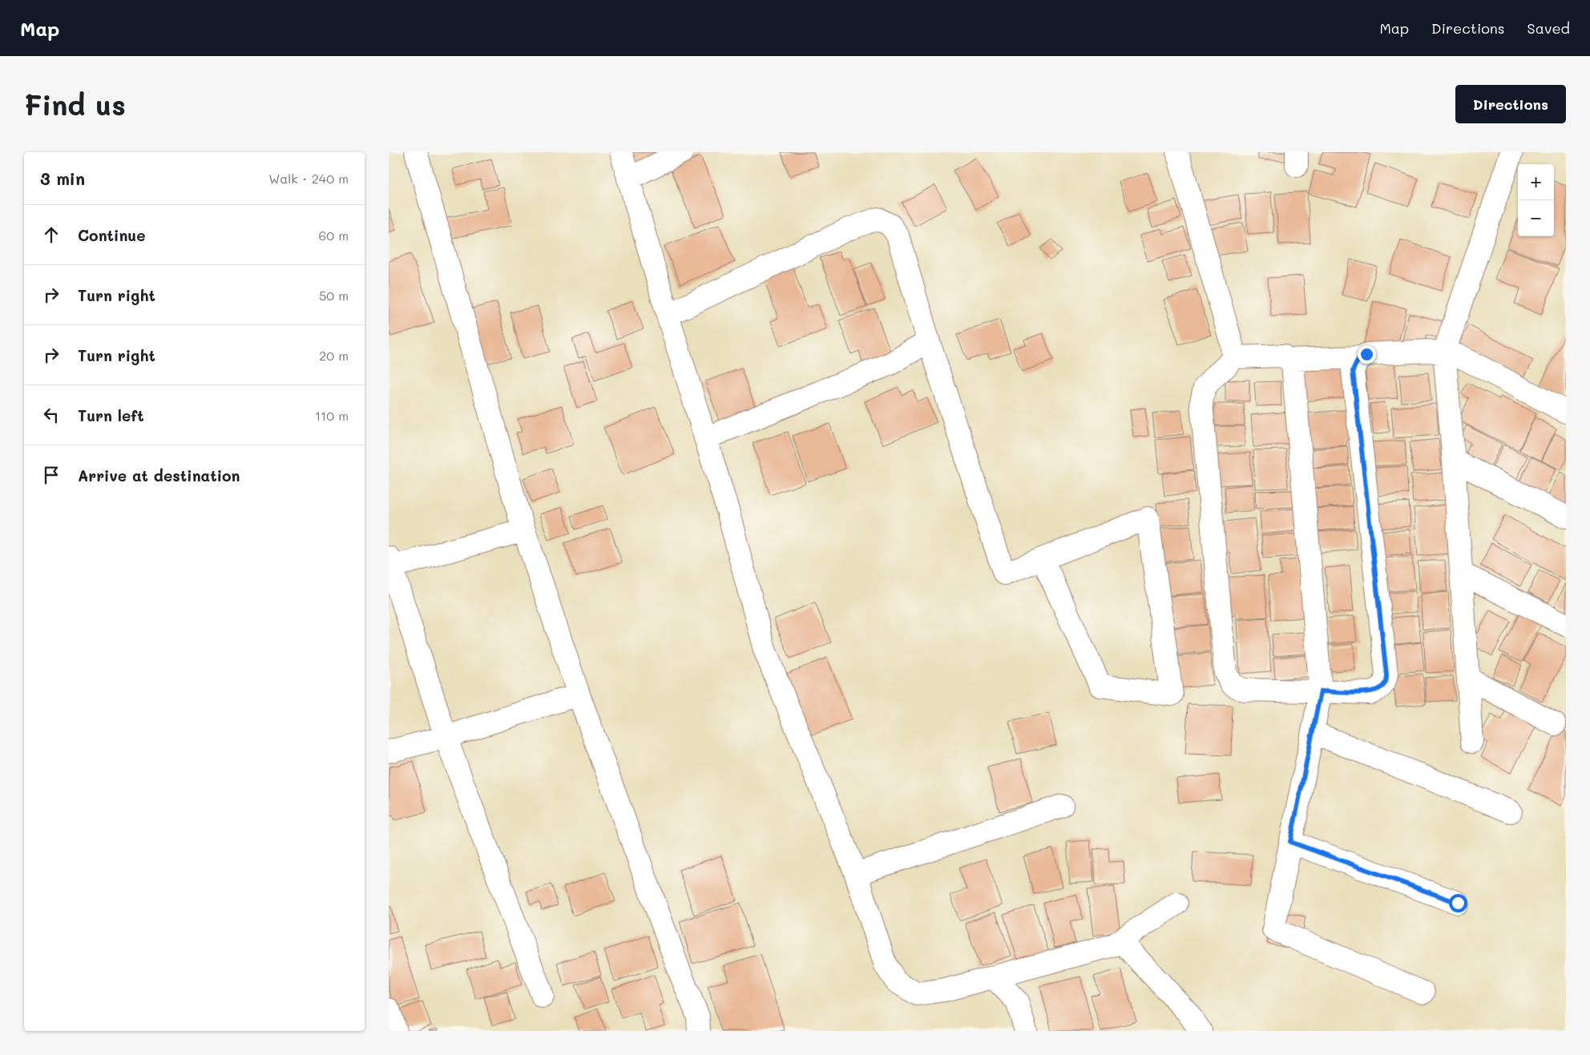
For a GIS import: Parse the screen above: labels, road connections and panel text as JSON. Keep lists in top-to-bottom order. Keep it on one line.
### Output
{"page":{"header":"Map","nav":["Map","Directions","Saved"],"buttons":"Directions","title":"Find us","heading":["3 min","Walk · 240 m"],"map_buttons":["+","−"],"list":[["Continue","60 m"],["Turn right","50 m"],["Turn right","20 m"],["Turn left","110 m"],"Arrive at destination"]}}
